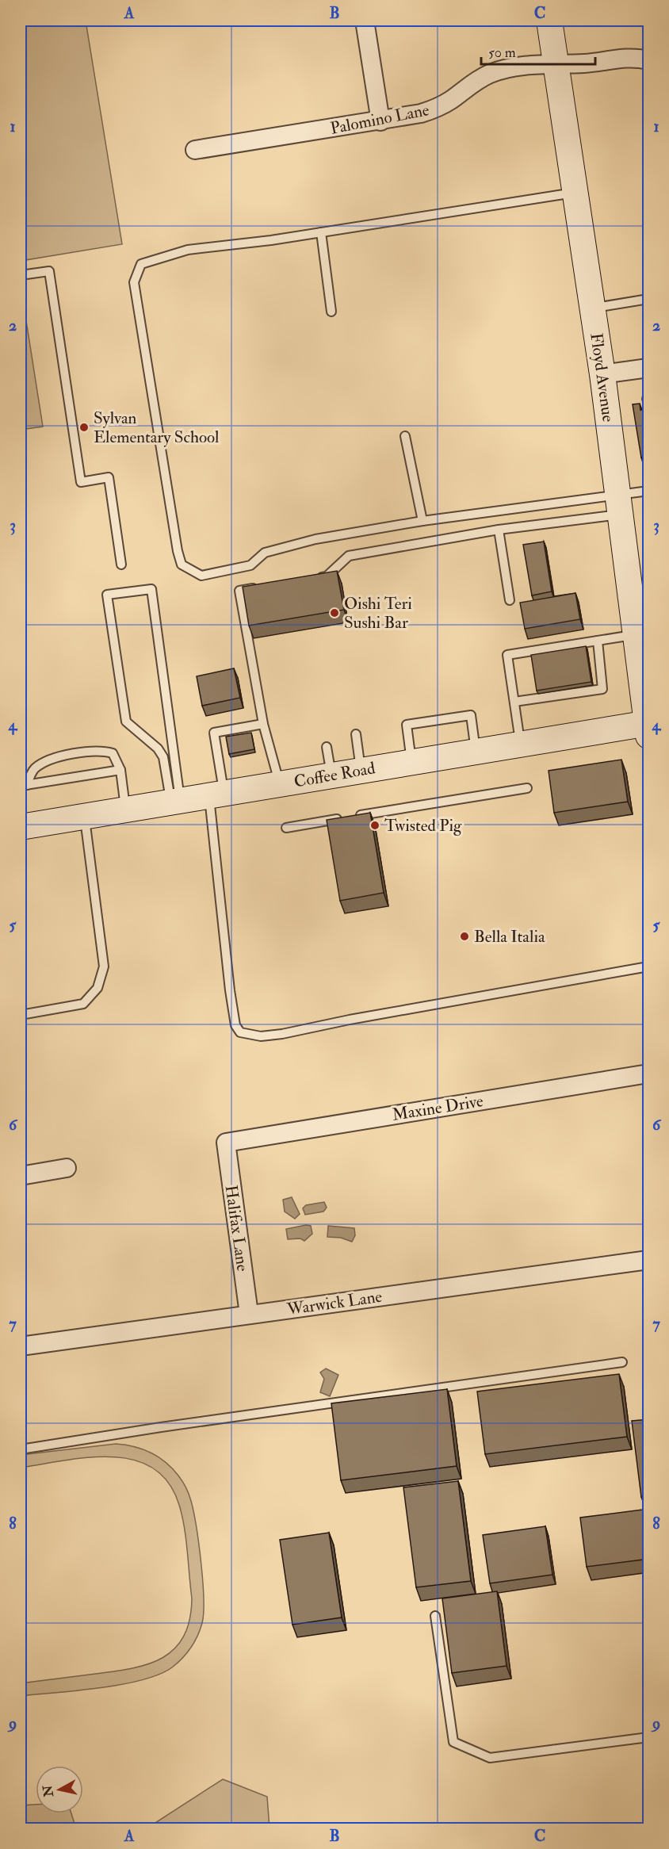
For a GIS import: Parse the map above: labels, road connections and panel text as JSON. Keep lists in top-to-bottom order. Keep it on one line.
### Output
{"streets":{"street":["Palomino Lane","Floyd Avenue","Coffee Road","Maxine Drive","Halifax Lane","Warwick Lane"]},"crossings":[["Palomino Lane","Floyd Avenue"],["Floyd Avenue","Coffee Road"],["Maxine Drive","Halifax Lane"],["Halifax Lane","Warwick Lane"]],"places":["Sylvan Elementary School","Oishi Teri Sushi Bar","Twisted Pig","Bella Italia"],"scale_bar":"50 m","north":"left","grid":{"columns":["A","B","C"],"rows":["1","2","3","4","5","6","7","8","9"]}}
